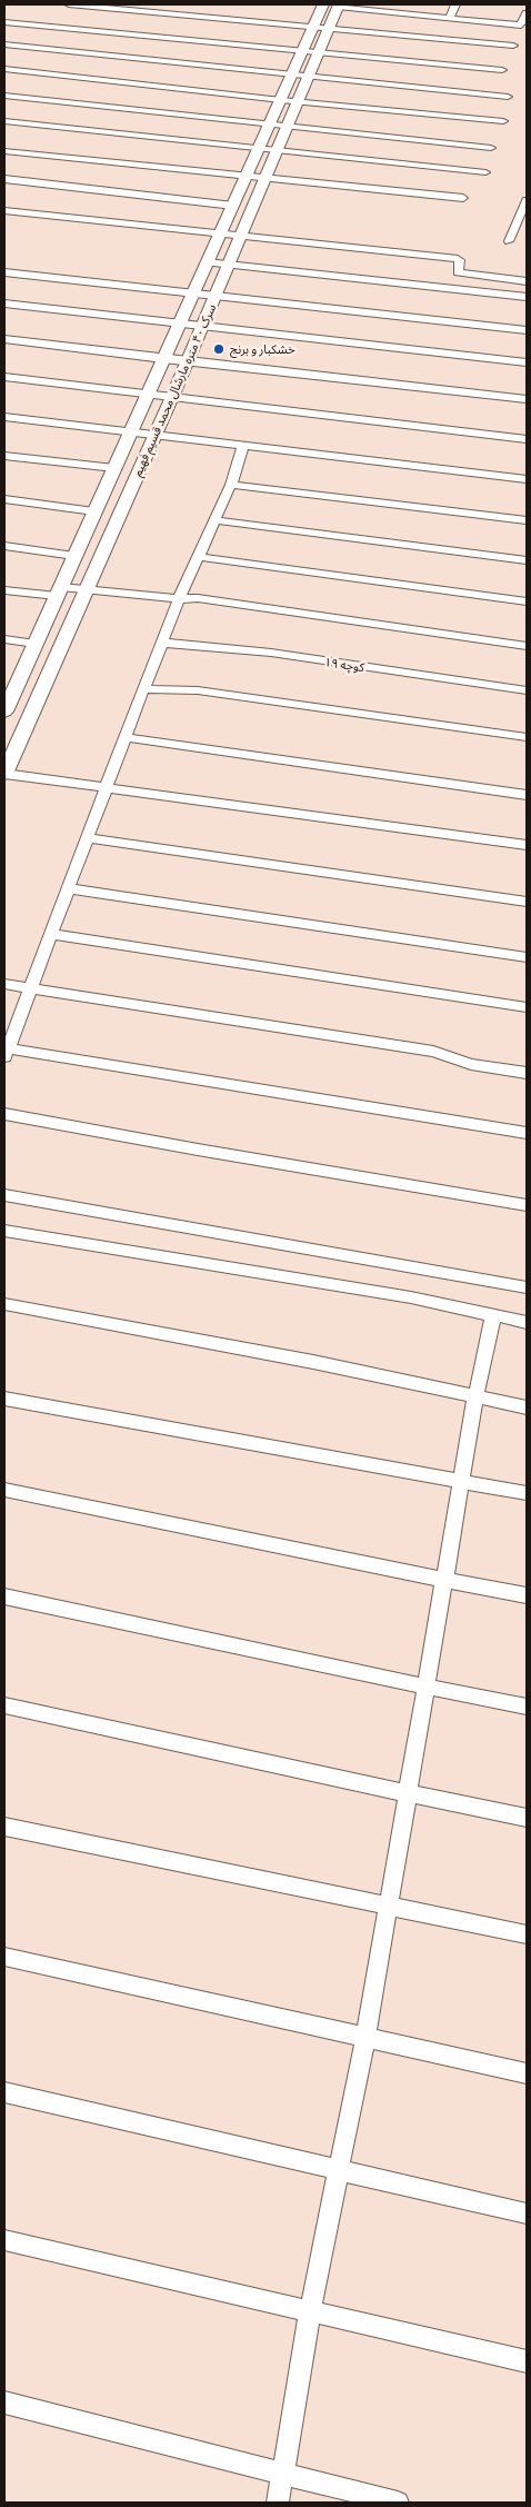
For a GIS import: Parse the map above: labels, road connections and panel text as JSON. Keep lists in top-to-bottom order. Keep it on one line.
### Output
{"streets":{"street":["سرک ۴۰ متره مارشال محمد قسیم فهیم","کوچه ۱۹"]},"places":["خشکبار و برنج"]}
